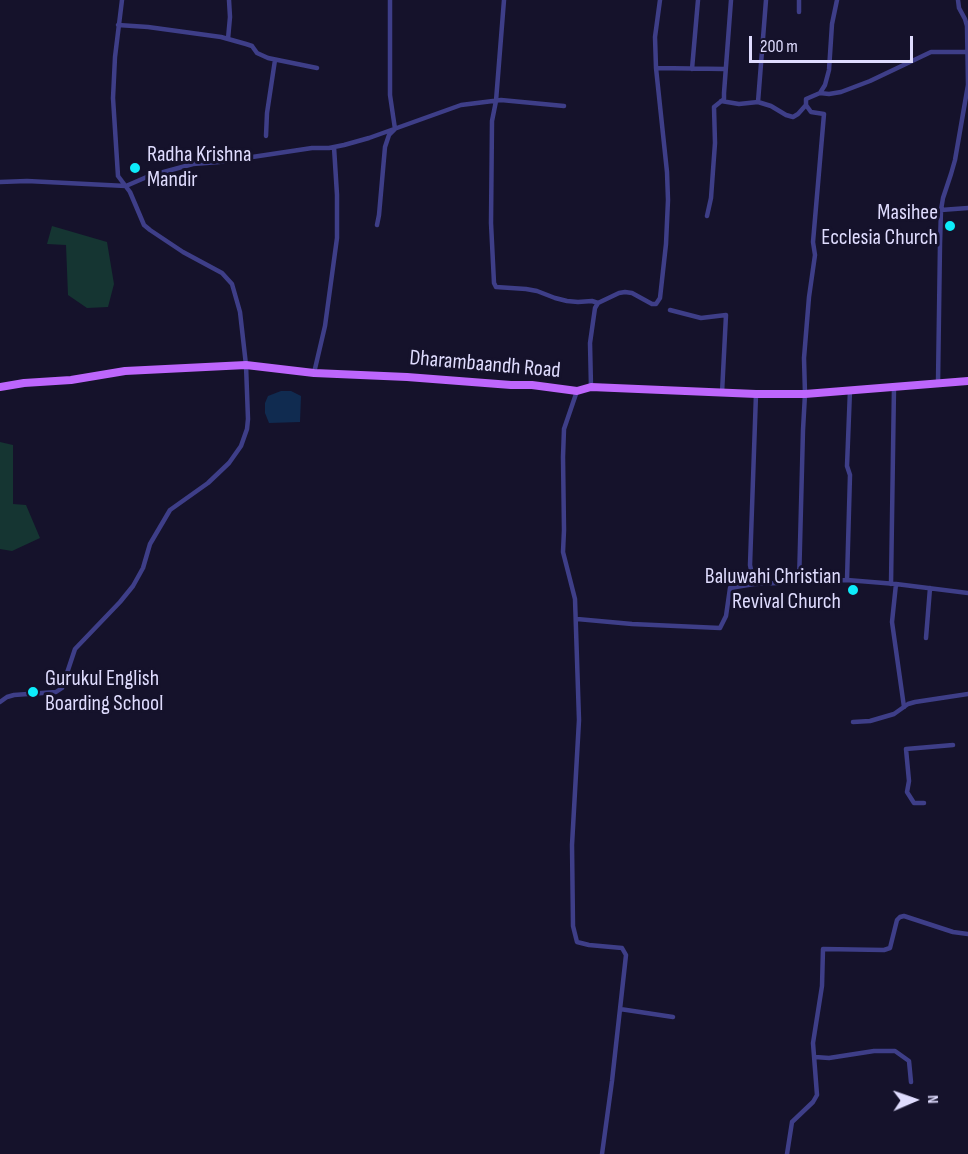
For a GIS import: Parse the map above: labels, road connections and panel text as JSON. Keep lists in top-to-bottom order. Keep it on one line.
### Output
{"streets":{"main road":["Dharambaandh Road"]},"places":["Radha Krishna Mandir","Masihee Ecclesia Church","Baluwahi Christian Revival Church","Gurukul English Boarding School"],"scale_bar":"200 m","north":"right"}
